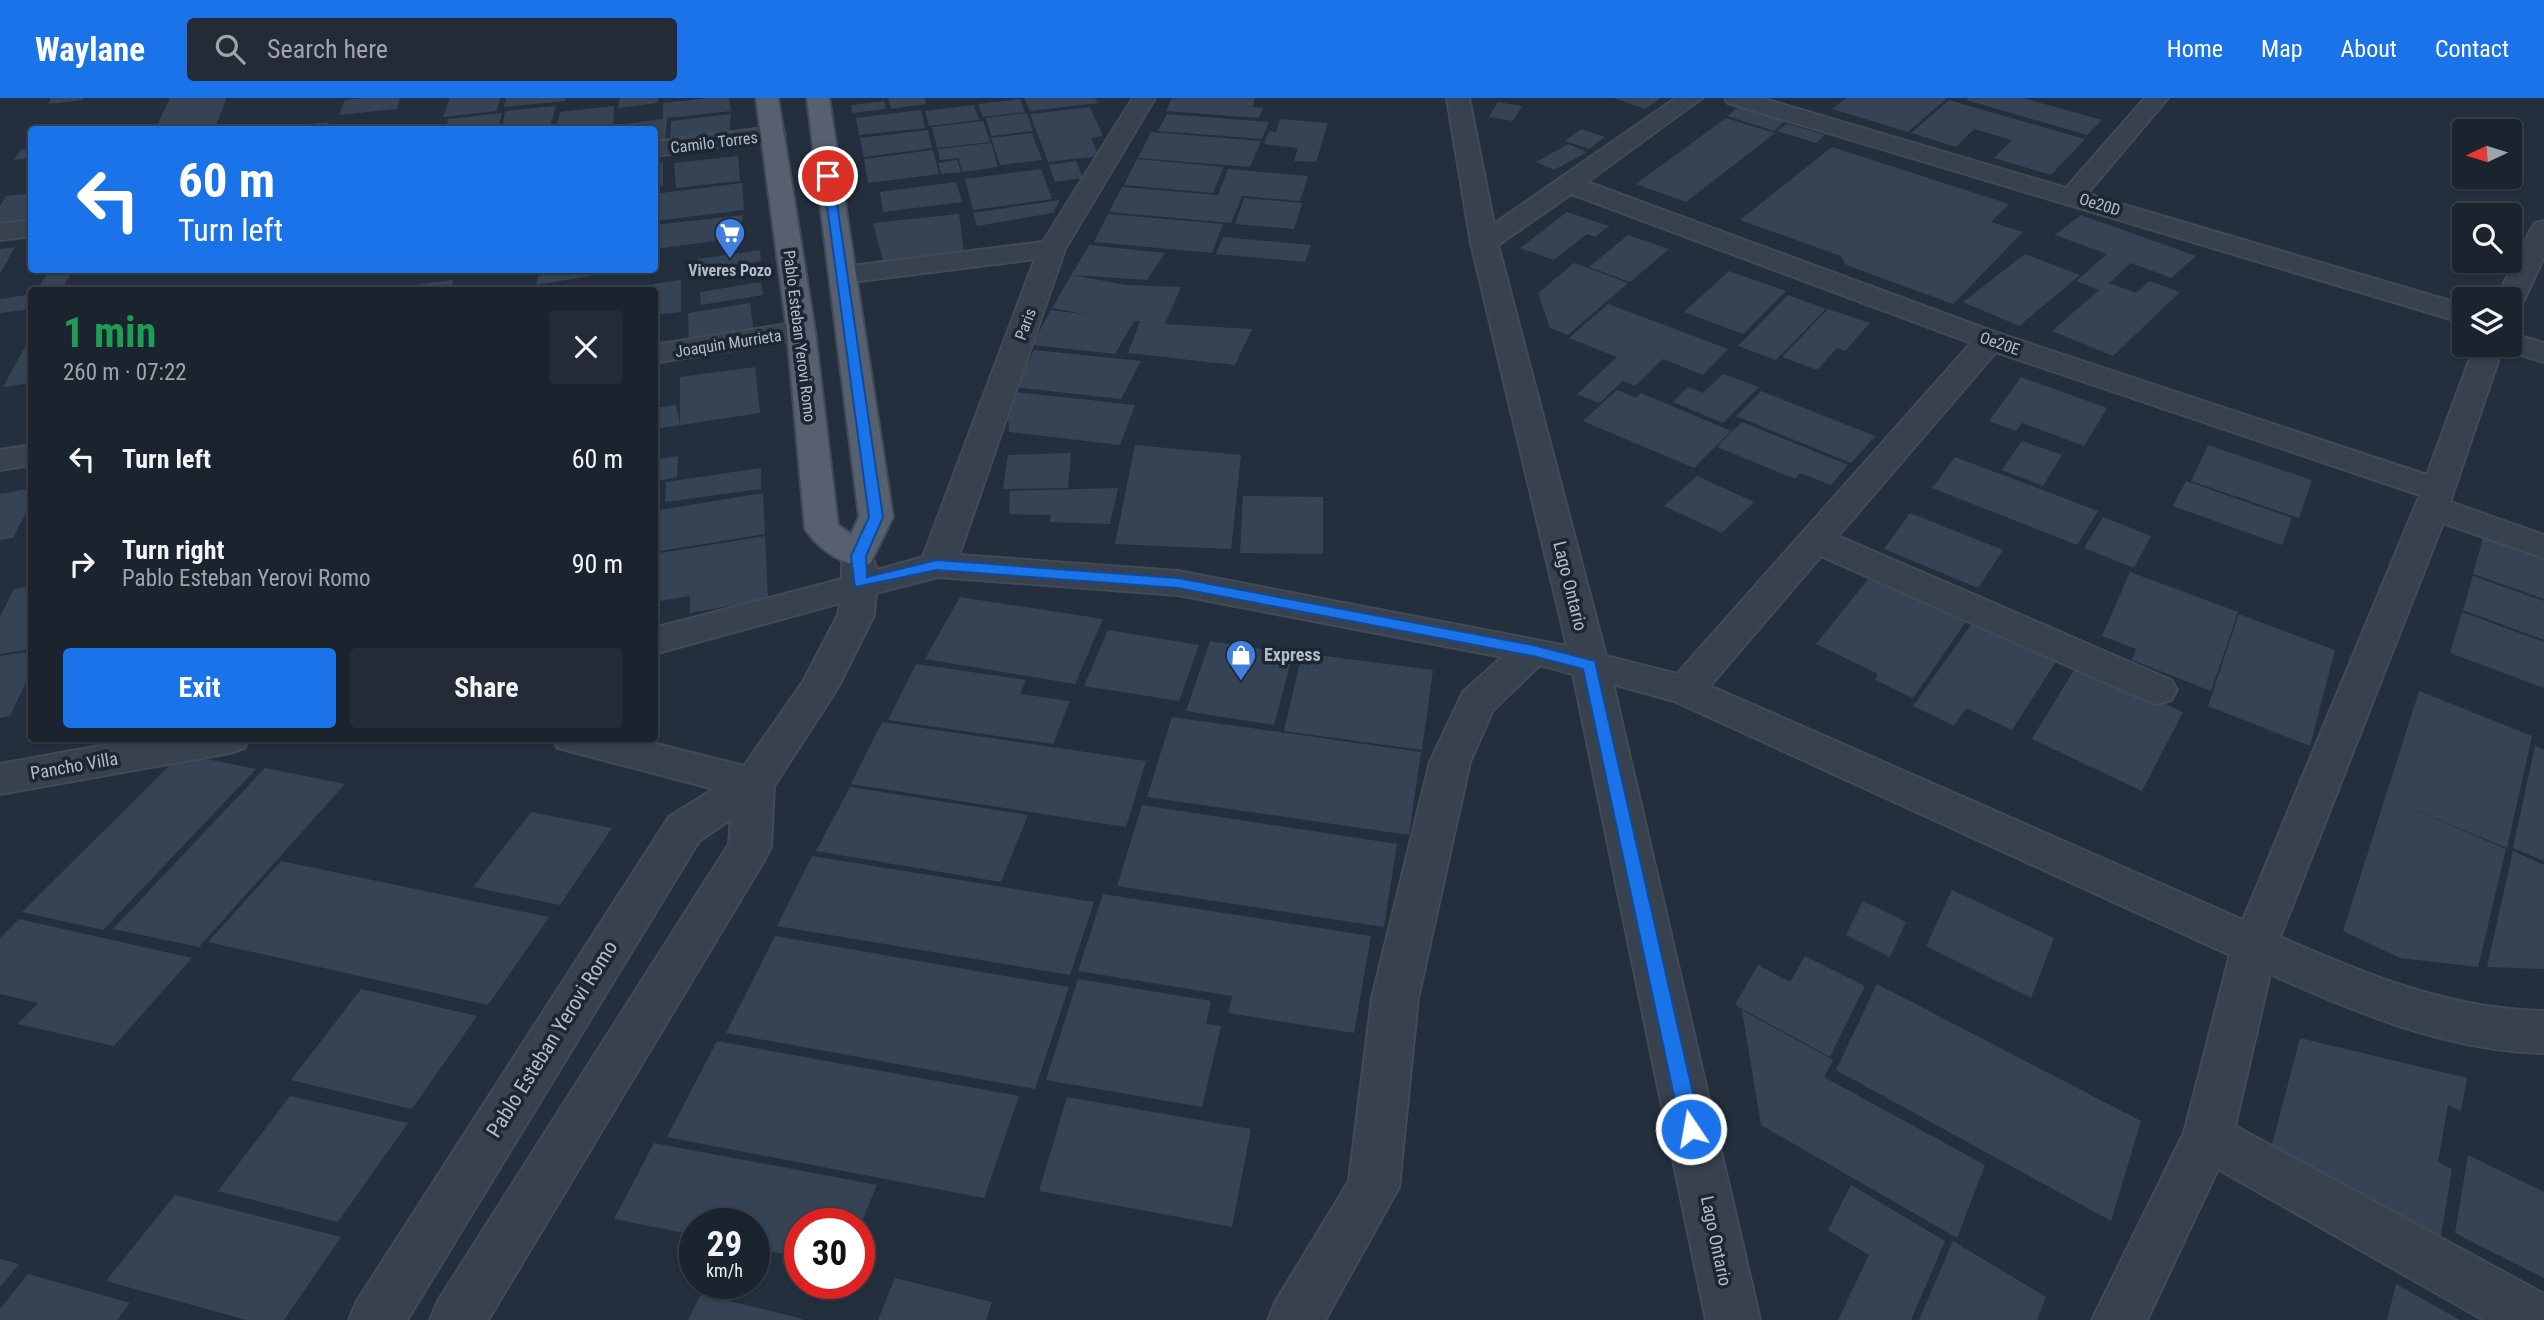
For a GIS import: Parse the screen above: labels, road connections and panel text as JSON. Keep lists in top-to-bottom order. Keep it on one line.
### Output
{"streets":{"main road":["Pablo Esteban Yerovi Romo"],"street":["Camilo Torres","Oe20D","Paris","Joaquin Murrieta","Oe20E","Lago Ontario","Pancho Villa"]},"crossings":[["Camilo Torres","Pablo Esteban Yerovi Romo"],["Pablo Esteban Yerovi Romo","Joaquin Murrieta"]],"places":{"supermarket":["Viveres Pozo"],"shop":["Express"]},"north":"left","page":{"header":"Waylane","search":"Search here","nav":["Home","Map","About","Contact"],"turn":["60 m","Turn left"],"heading":["1 min","260 m · 07:22"],"list":[{"name":"Turn left","value":"60 m"},{"name":"Turn right","note":"Pablo Esteban Yerovi Romo","value":"90 m"}],"buttons":["Exit","Share"],"speed":"29 km/h","limit":"30"}}
